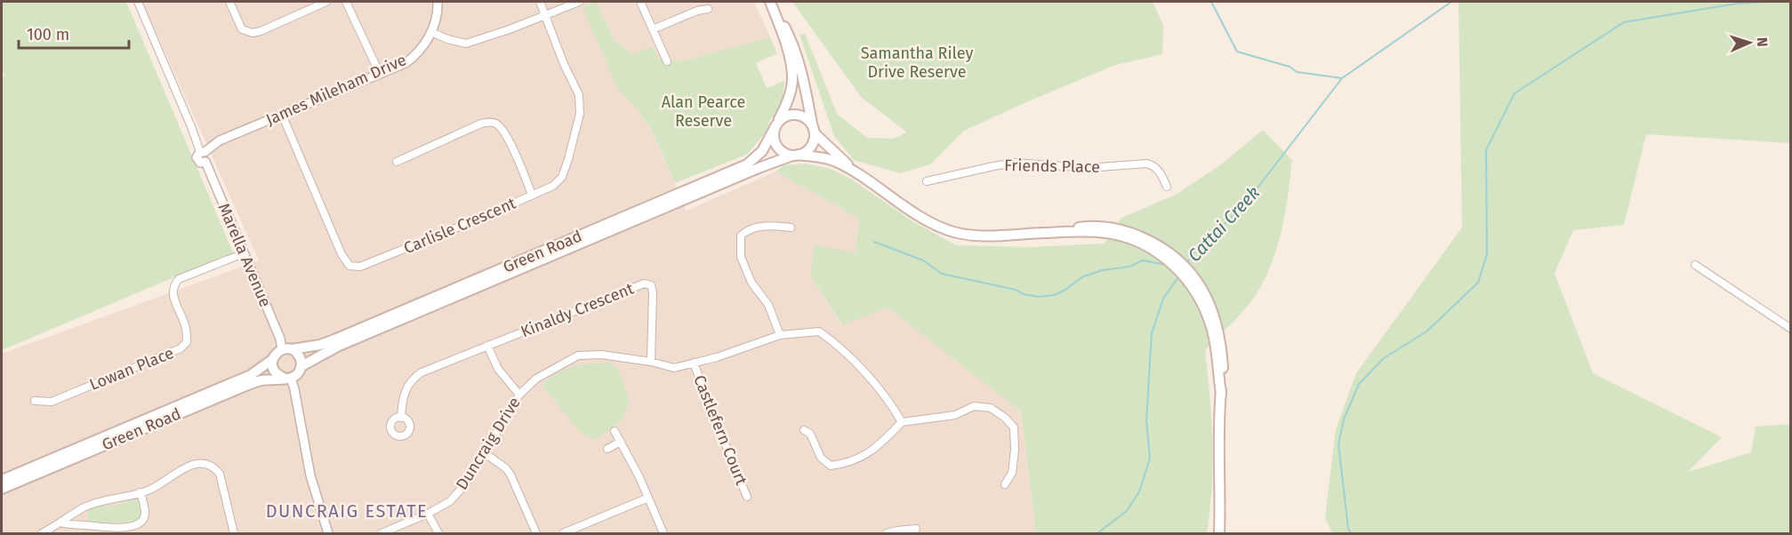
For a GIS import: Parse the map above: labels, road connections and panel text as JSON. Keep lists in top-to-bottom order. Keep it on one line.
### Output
{"streets":{"main road":["Green Road"],"street":["James Mileham Drive","Friends Place","Carlisle Crescent","Marella Avenue","Kinaldy Crescent","Lowan Place","Castlefern Court","Duncraig Drive"]},"crossings":[["James Mileham Drive","Carlisle Crescent"],["James Mileham Drive","Marella Avenue"],["Green Road","Marella Avenue"],["Marella Avenue","Lowan Place"],["Kinaldy Crescent","Duncraig Drive"],["Castlefern Court","Duncraig Drive"]],"districts":["DUNCRAIG ESTATE"],"water":["Cattai Creek"],"parks":["Samantha Riley Drive Reserve","Alan Pearce Reserve"],"scale_bar":"100 m","north":"right"}
